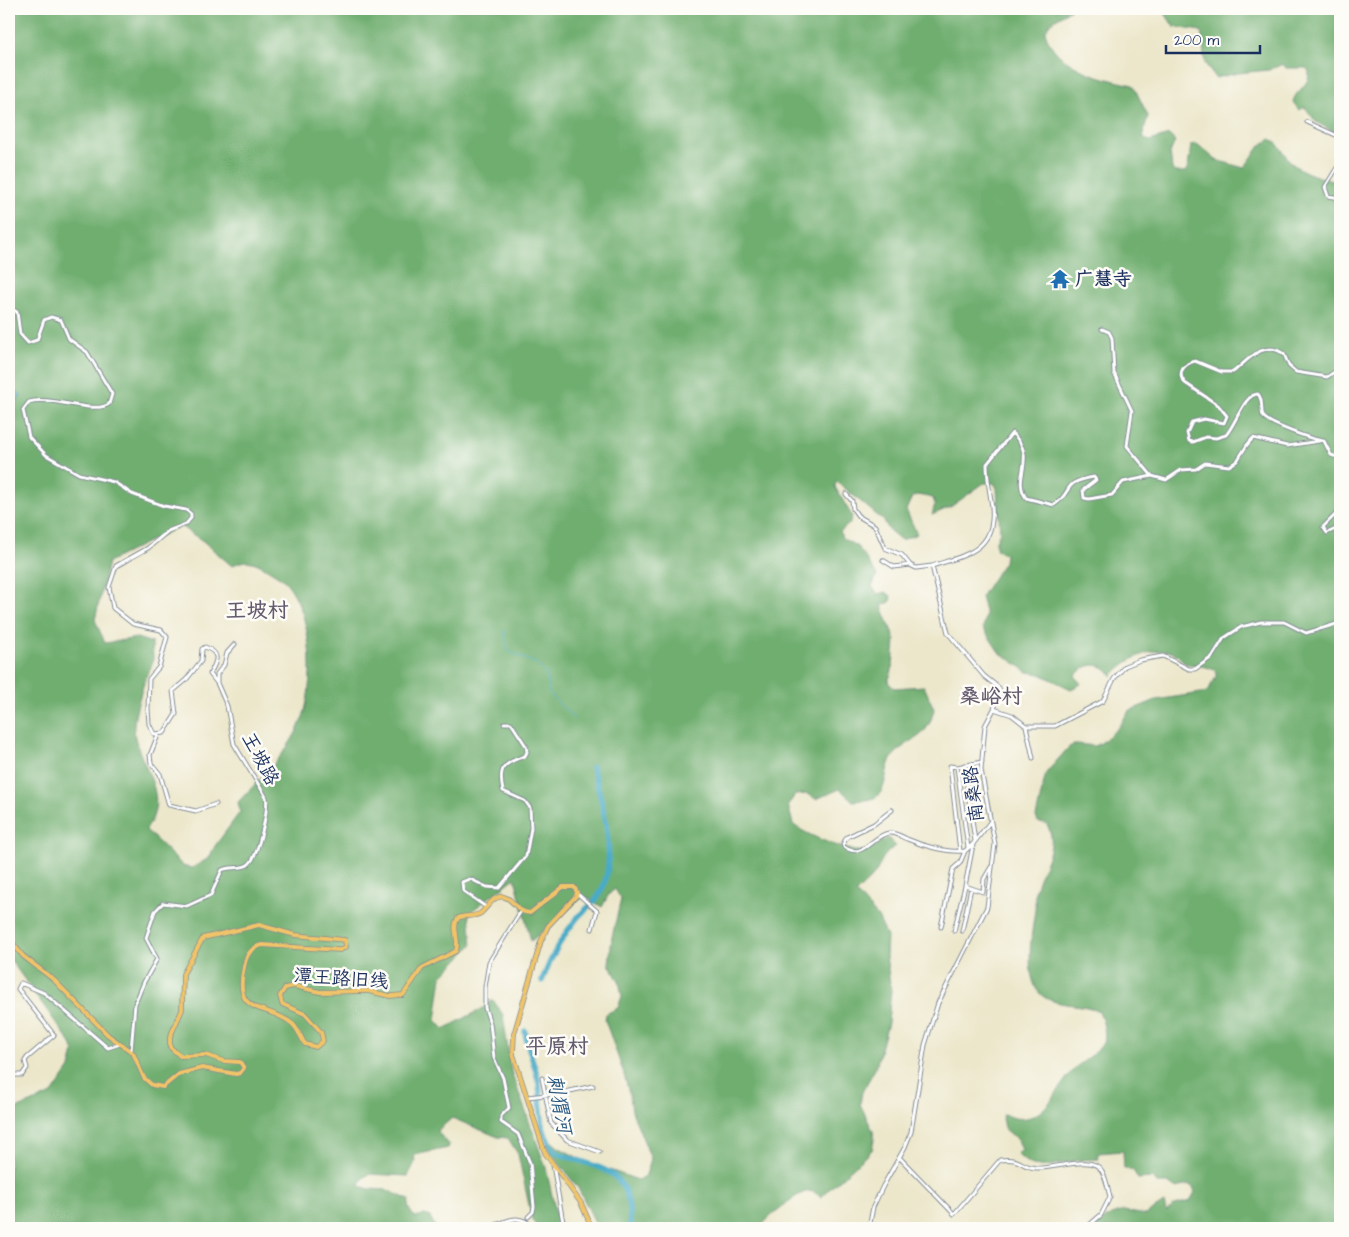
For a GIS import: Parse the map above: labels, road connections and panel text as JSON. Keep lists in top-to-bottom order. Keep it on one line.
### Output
{"streets":{"main road":["潭王路旧线"],"street":["王坡路","南桑路"]},"crossings":[["王坡路","潭王路旧线"]],"districts":["王坡村","桑峪村","平原村"],"water":["刺猬河"],"places":{"temple":["广慧寺"]},"scale_bar":"200 m"}
